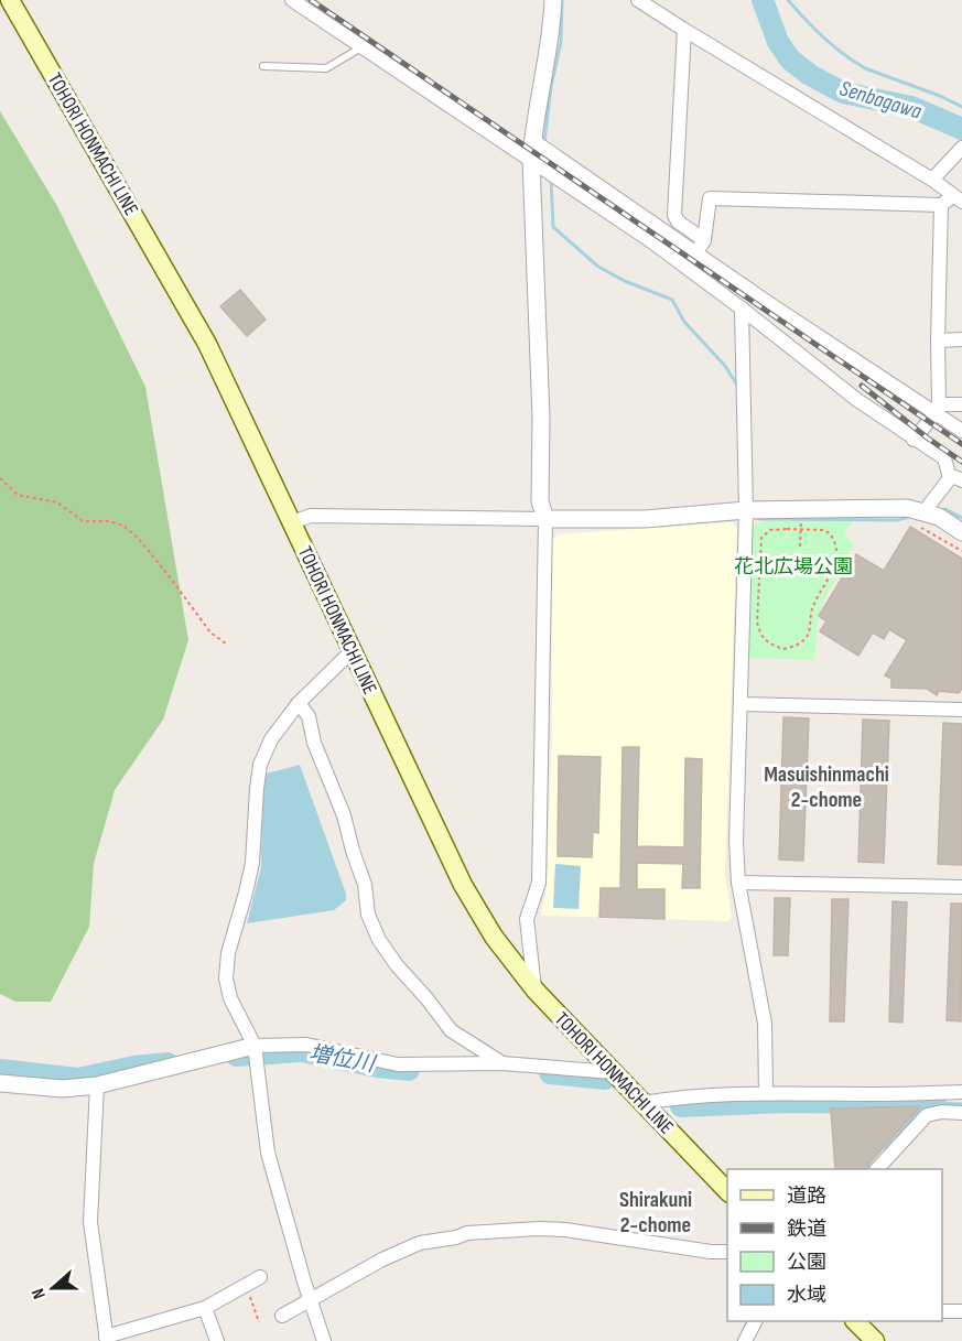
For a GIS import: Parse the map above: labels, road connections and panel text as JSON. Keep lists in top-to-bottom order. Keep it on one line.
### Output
{"streets":{"main road":["TOHORI HONMACHI LINE"]},"districts":["Masuishinmachi 2-chome","Shirakuni 2-chome"],"water":["Senbagawa","増位川"],"parks":["花北広場公園"],"legend":["道路","鉄道","公園","水域"],"north":"left"}
